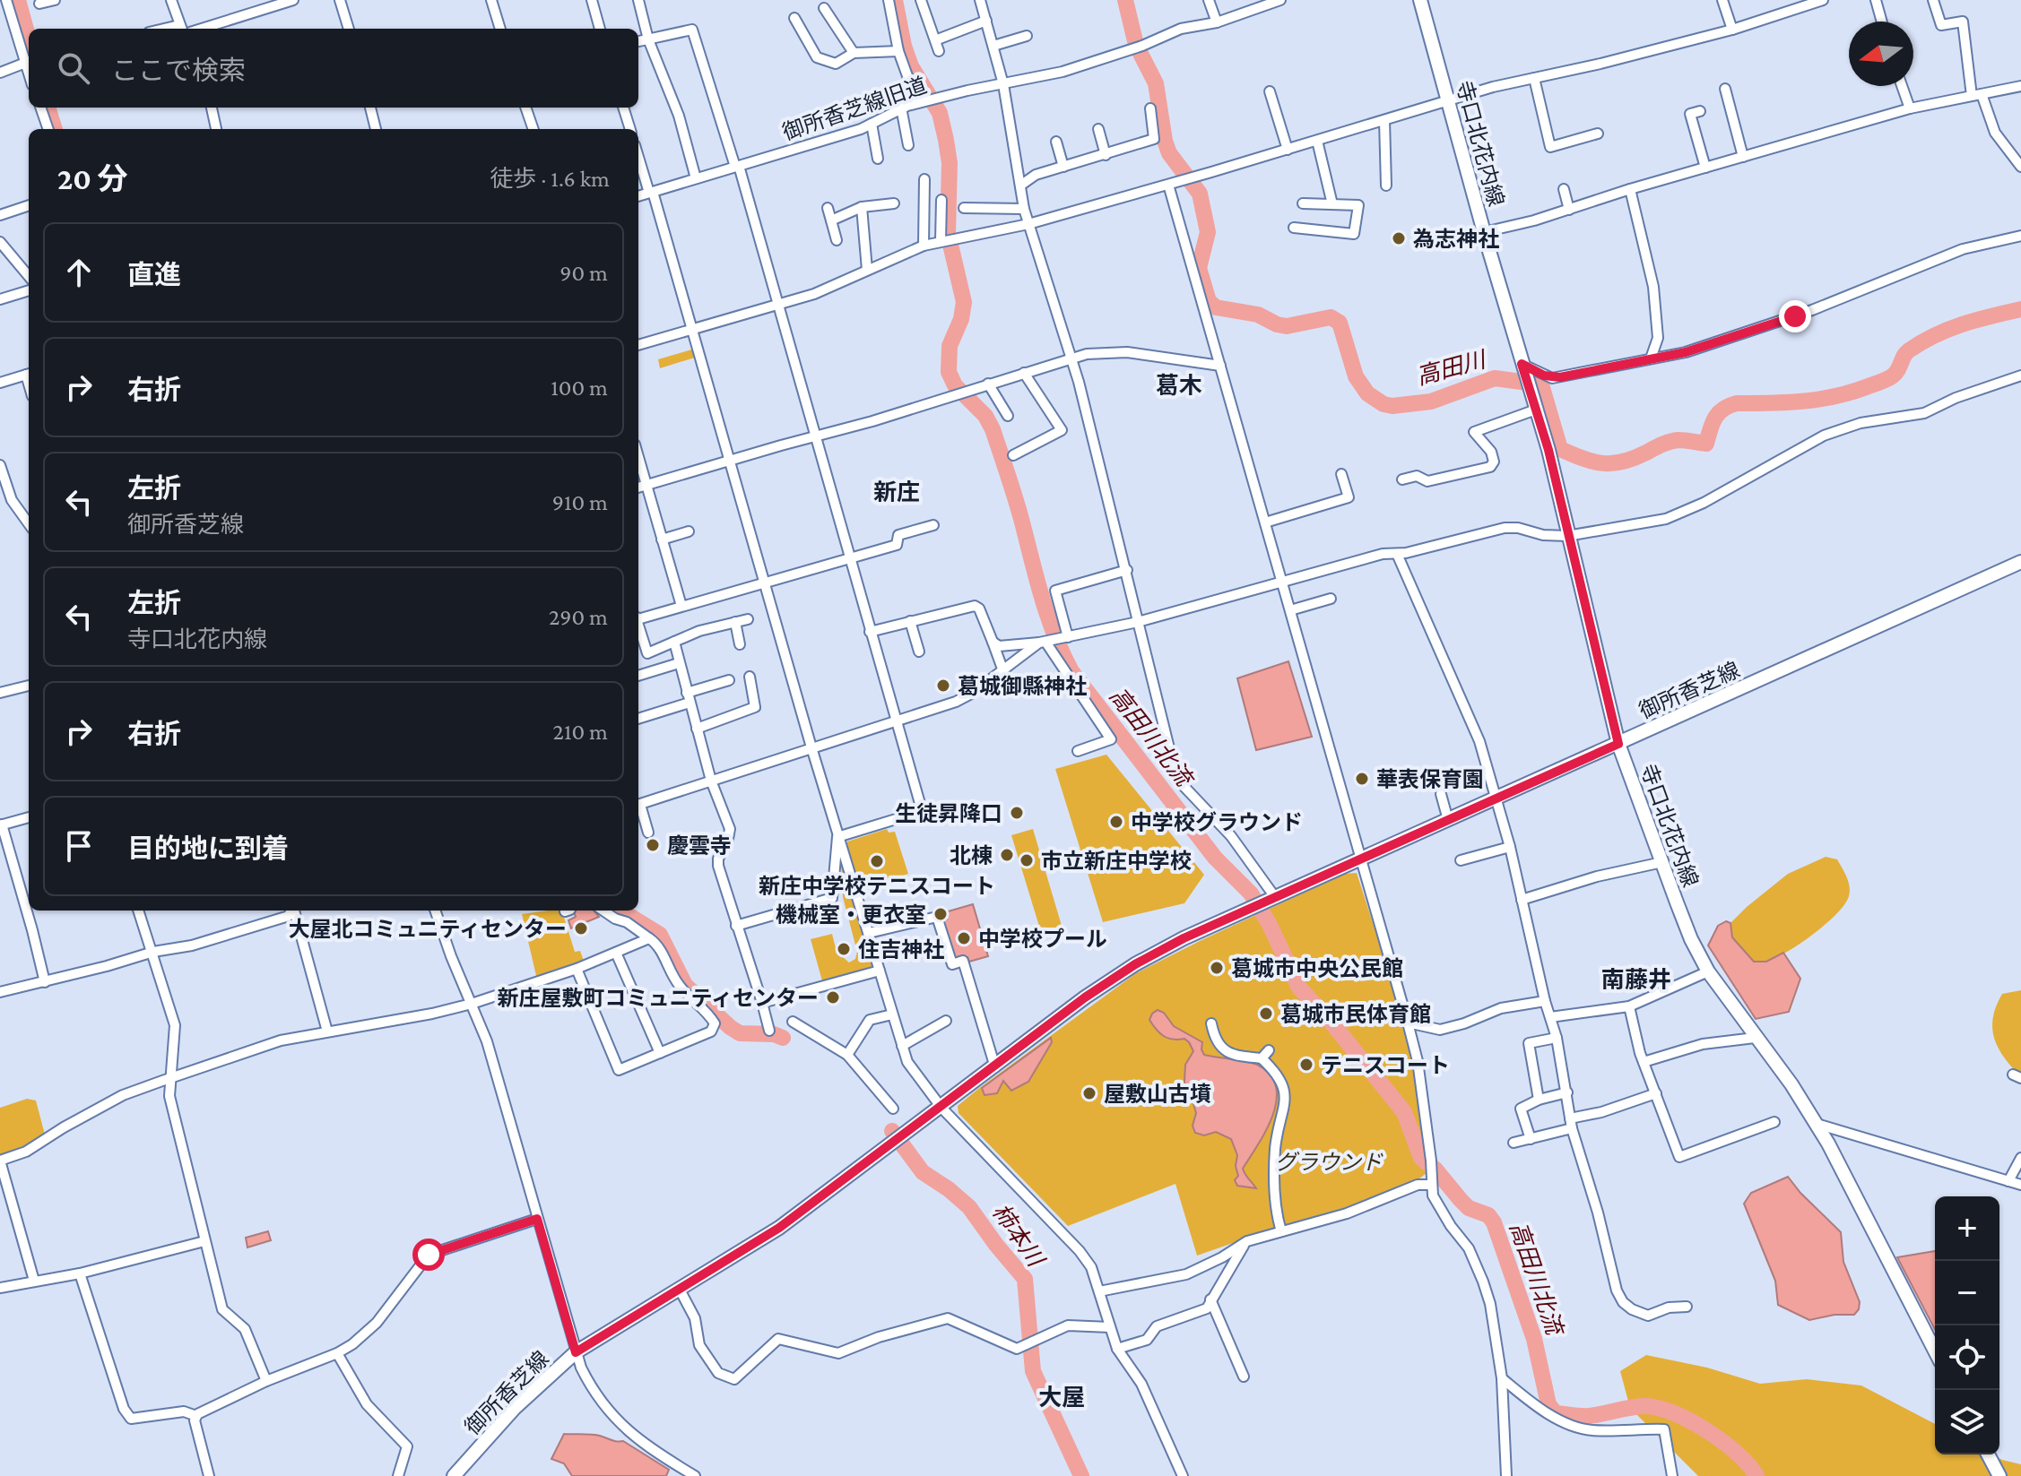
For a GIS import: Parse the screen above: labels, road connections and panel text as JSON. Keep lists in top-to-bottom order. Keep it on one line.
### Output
{"streets":{"main road":["寺口北花内線","御所香芝線"],"street":["御所香芝線旧道"]},"crossings":[["寺口北花内線","御所香芝線"]],"districts":["葛木","新庄","南藤井","大屋"],"water":["高田川","高田川北流","柿本川"],"parks":["グラウンド"],"places":["為志神社","葛城御縣神社","華表保育園","生徒昇降口","中学校グラウンド","慶雲寺","北棟","市立新庄中学校","新庄中学校テニスコート","機械室・更衣室","大屋北コミュニティセンター","中学校プール","住吉神社","葛城市中央公民館","新庄屋敷町コミュニティセンター","葛城市民体育館","テニスコート","屋敷山古墳"],"north":"left","page":{"search":"ここで検索","heading":["20 分","徒歩 · 1.6 km"],"list":[["直進","90 m"],["右折","100 m"],["左折","御所香芝線","910 m"],["左折","寺口北花内線","290 m"],["右折","210 m"],"目的地に到着"],"map_buttons":["+","−"]}}
